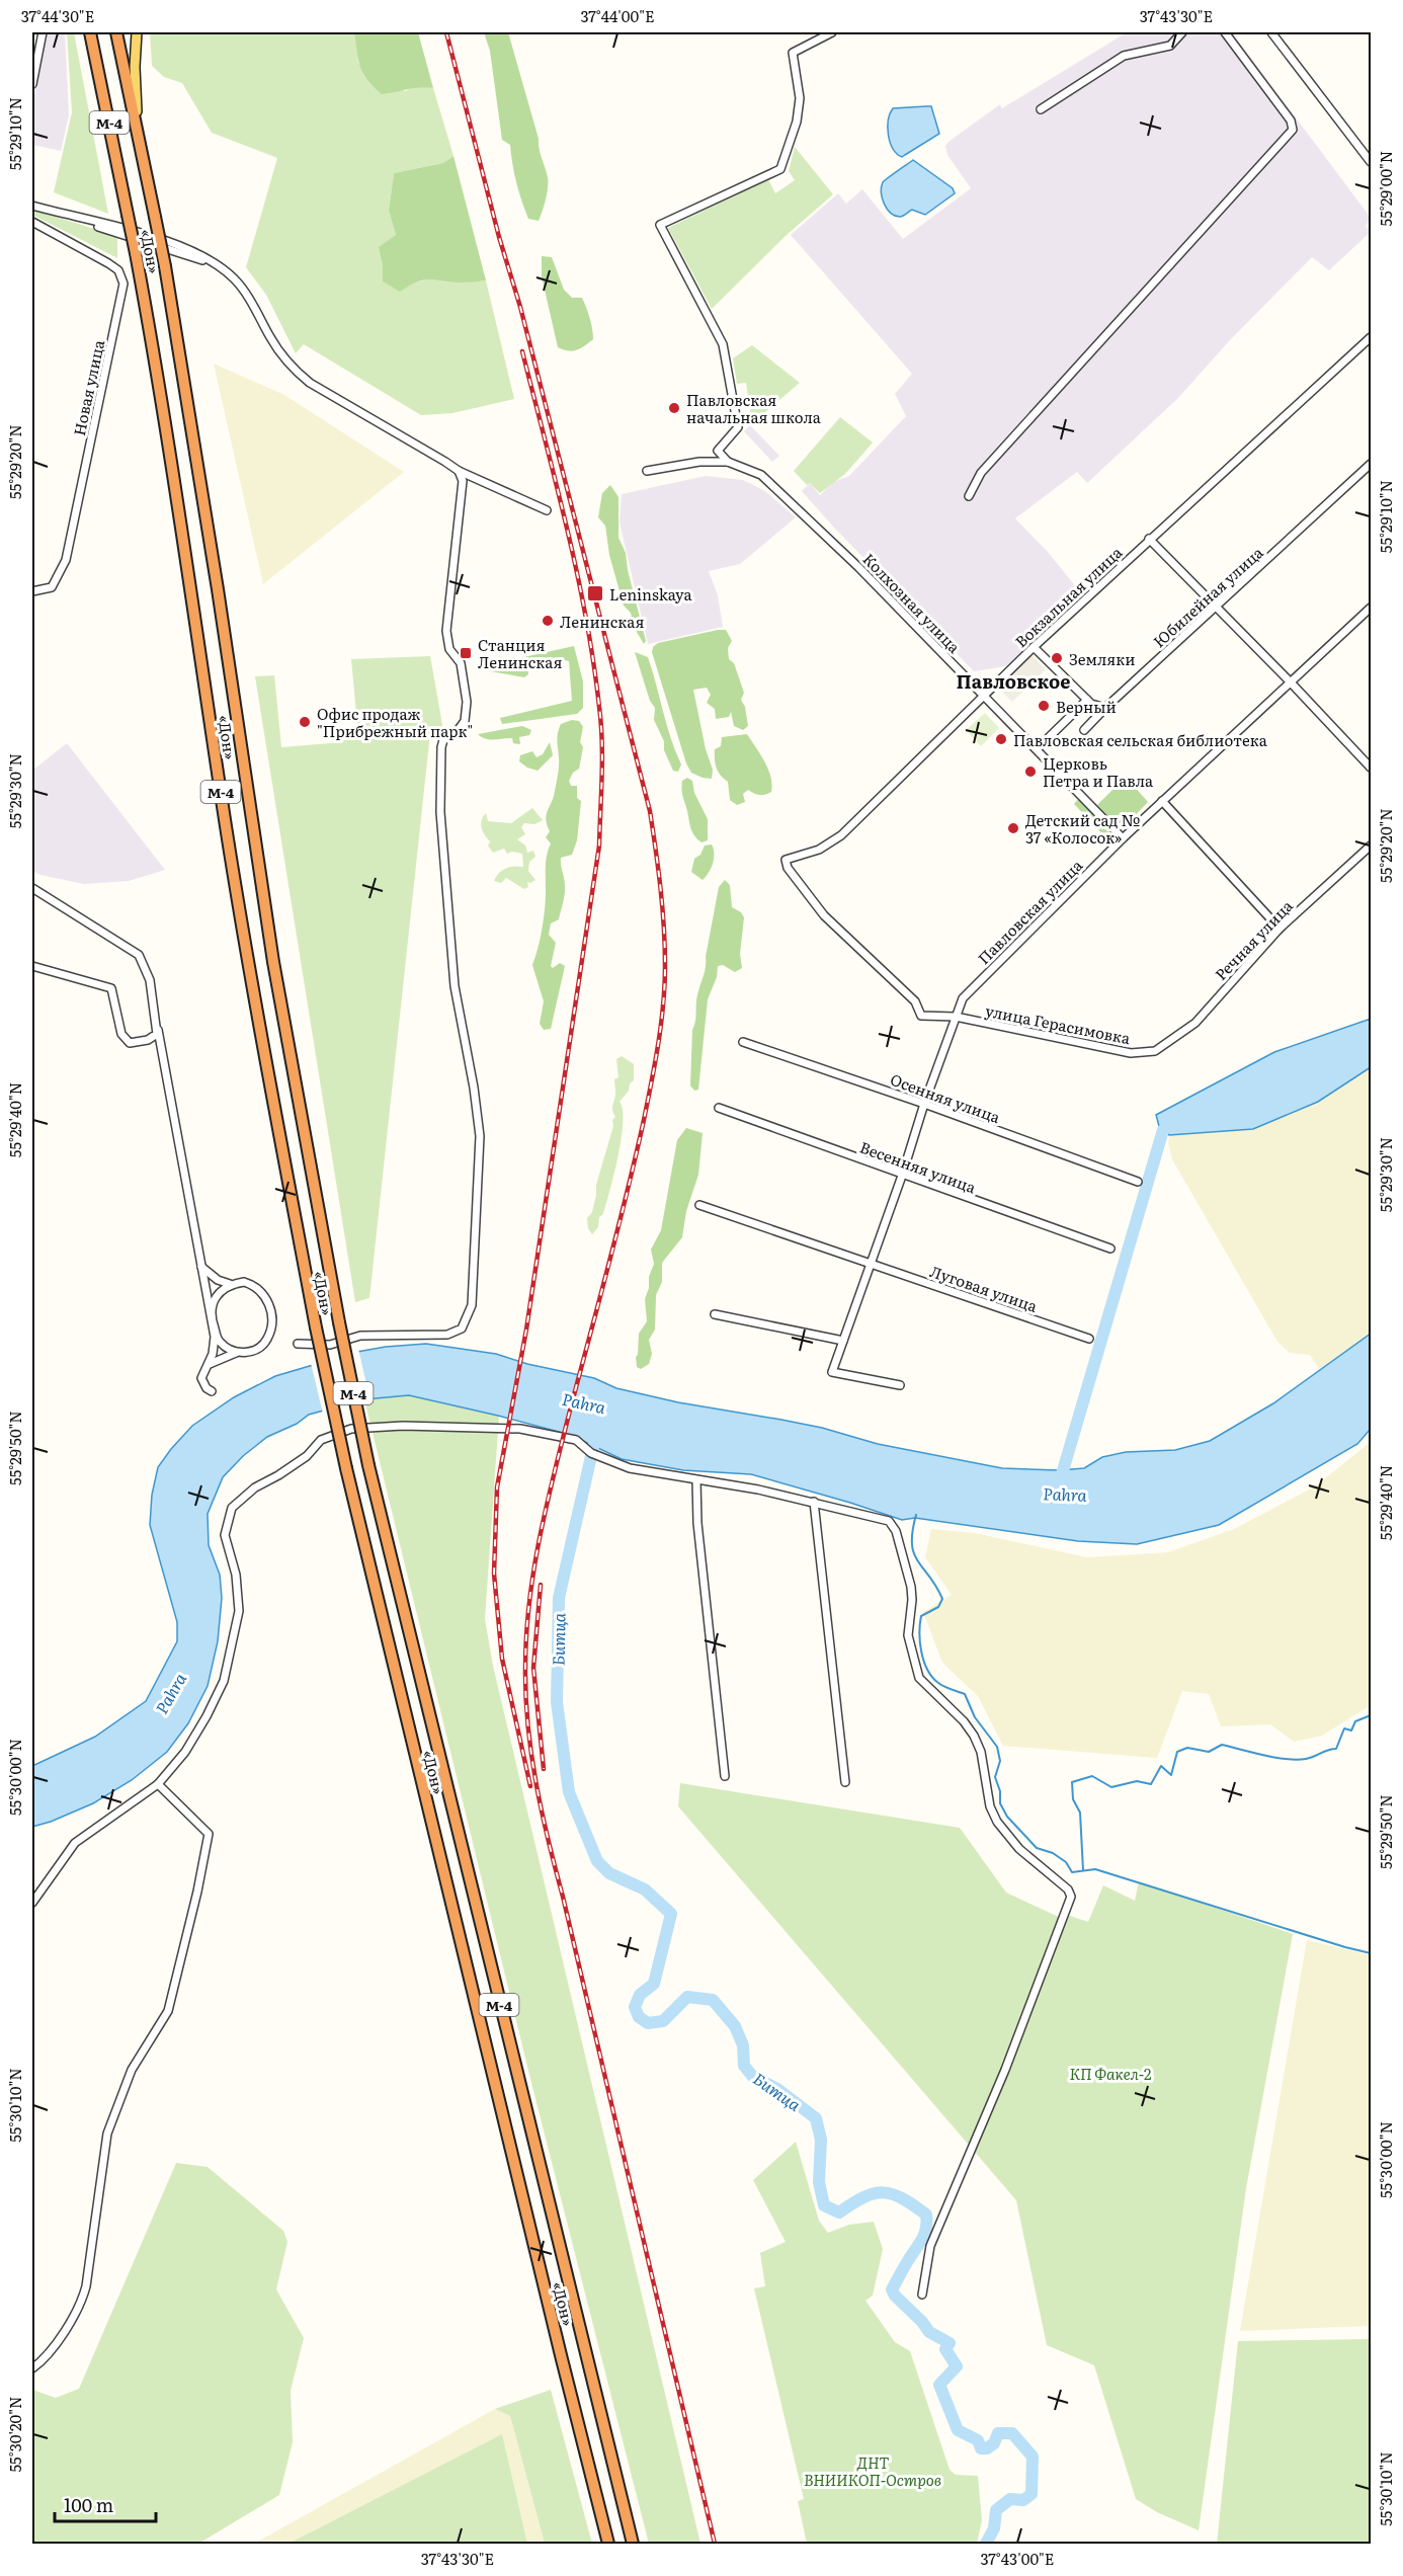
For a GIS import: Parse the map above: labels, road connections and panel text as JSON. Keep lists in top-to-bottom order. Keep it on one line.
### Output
{"streets":{"highway":["М-4","«Дон»"],"street":["Новая улица","Вокзальная улица","Юбилейная улица","Колхозная улица","Павловская улица","Речная улица","улица Герасимовка","Осенняя улица","Весенняя улица","Луговая улица"]},"crossings":[["Вокзальная улица","Колхозная улица"],["Вокзальная улица","улица Герасимовка"],["Колхозная улица","Павловская улица"],["Павловская улица","улица Герасимовка"],["Речная улица","улица Герасимовка"]],"districts":["Павловское"],"water":["Pahra","Битца"],"parks":["КП Факел-2","ДНТ ВНИИКОП-Остров"],"places":{"other":["Павловская начальная школа","Ленинская","Земляки","Верный","Офис продаж \"Прибрежный парк\"","Павловская сельская библиотека","Церковь Петра и Павла","Детский сад № 37 «Колосок»"],"transit":["Leninskaya","Станция Ленинская"]},"scale_bar":"100 m","coordinates":["37°44'30\"E","37°44'00\"E","37°43'30\"E","55°29'10\"N","55°29'00\"N","55°29'20\"N","55°29'30\"N","55°29'40\"N","55°29'50\"N","55°30'00\"N","55°30'10\"N","55°30'20\"N","37°43'00\"E"]}
